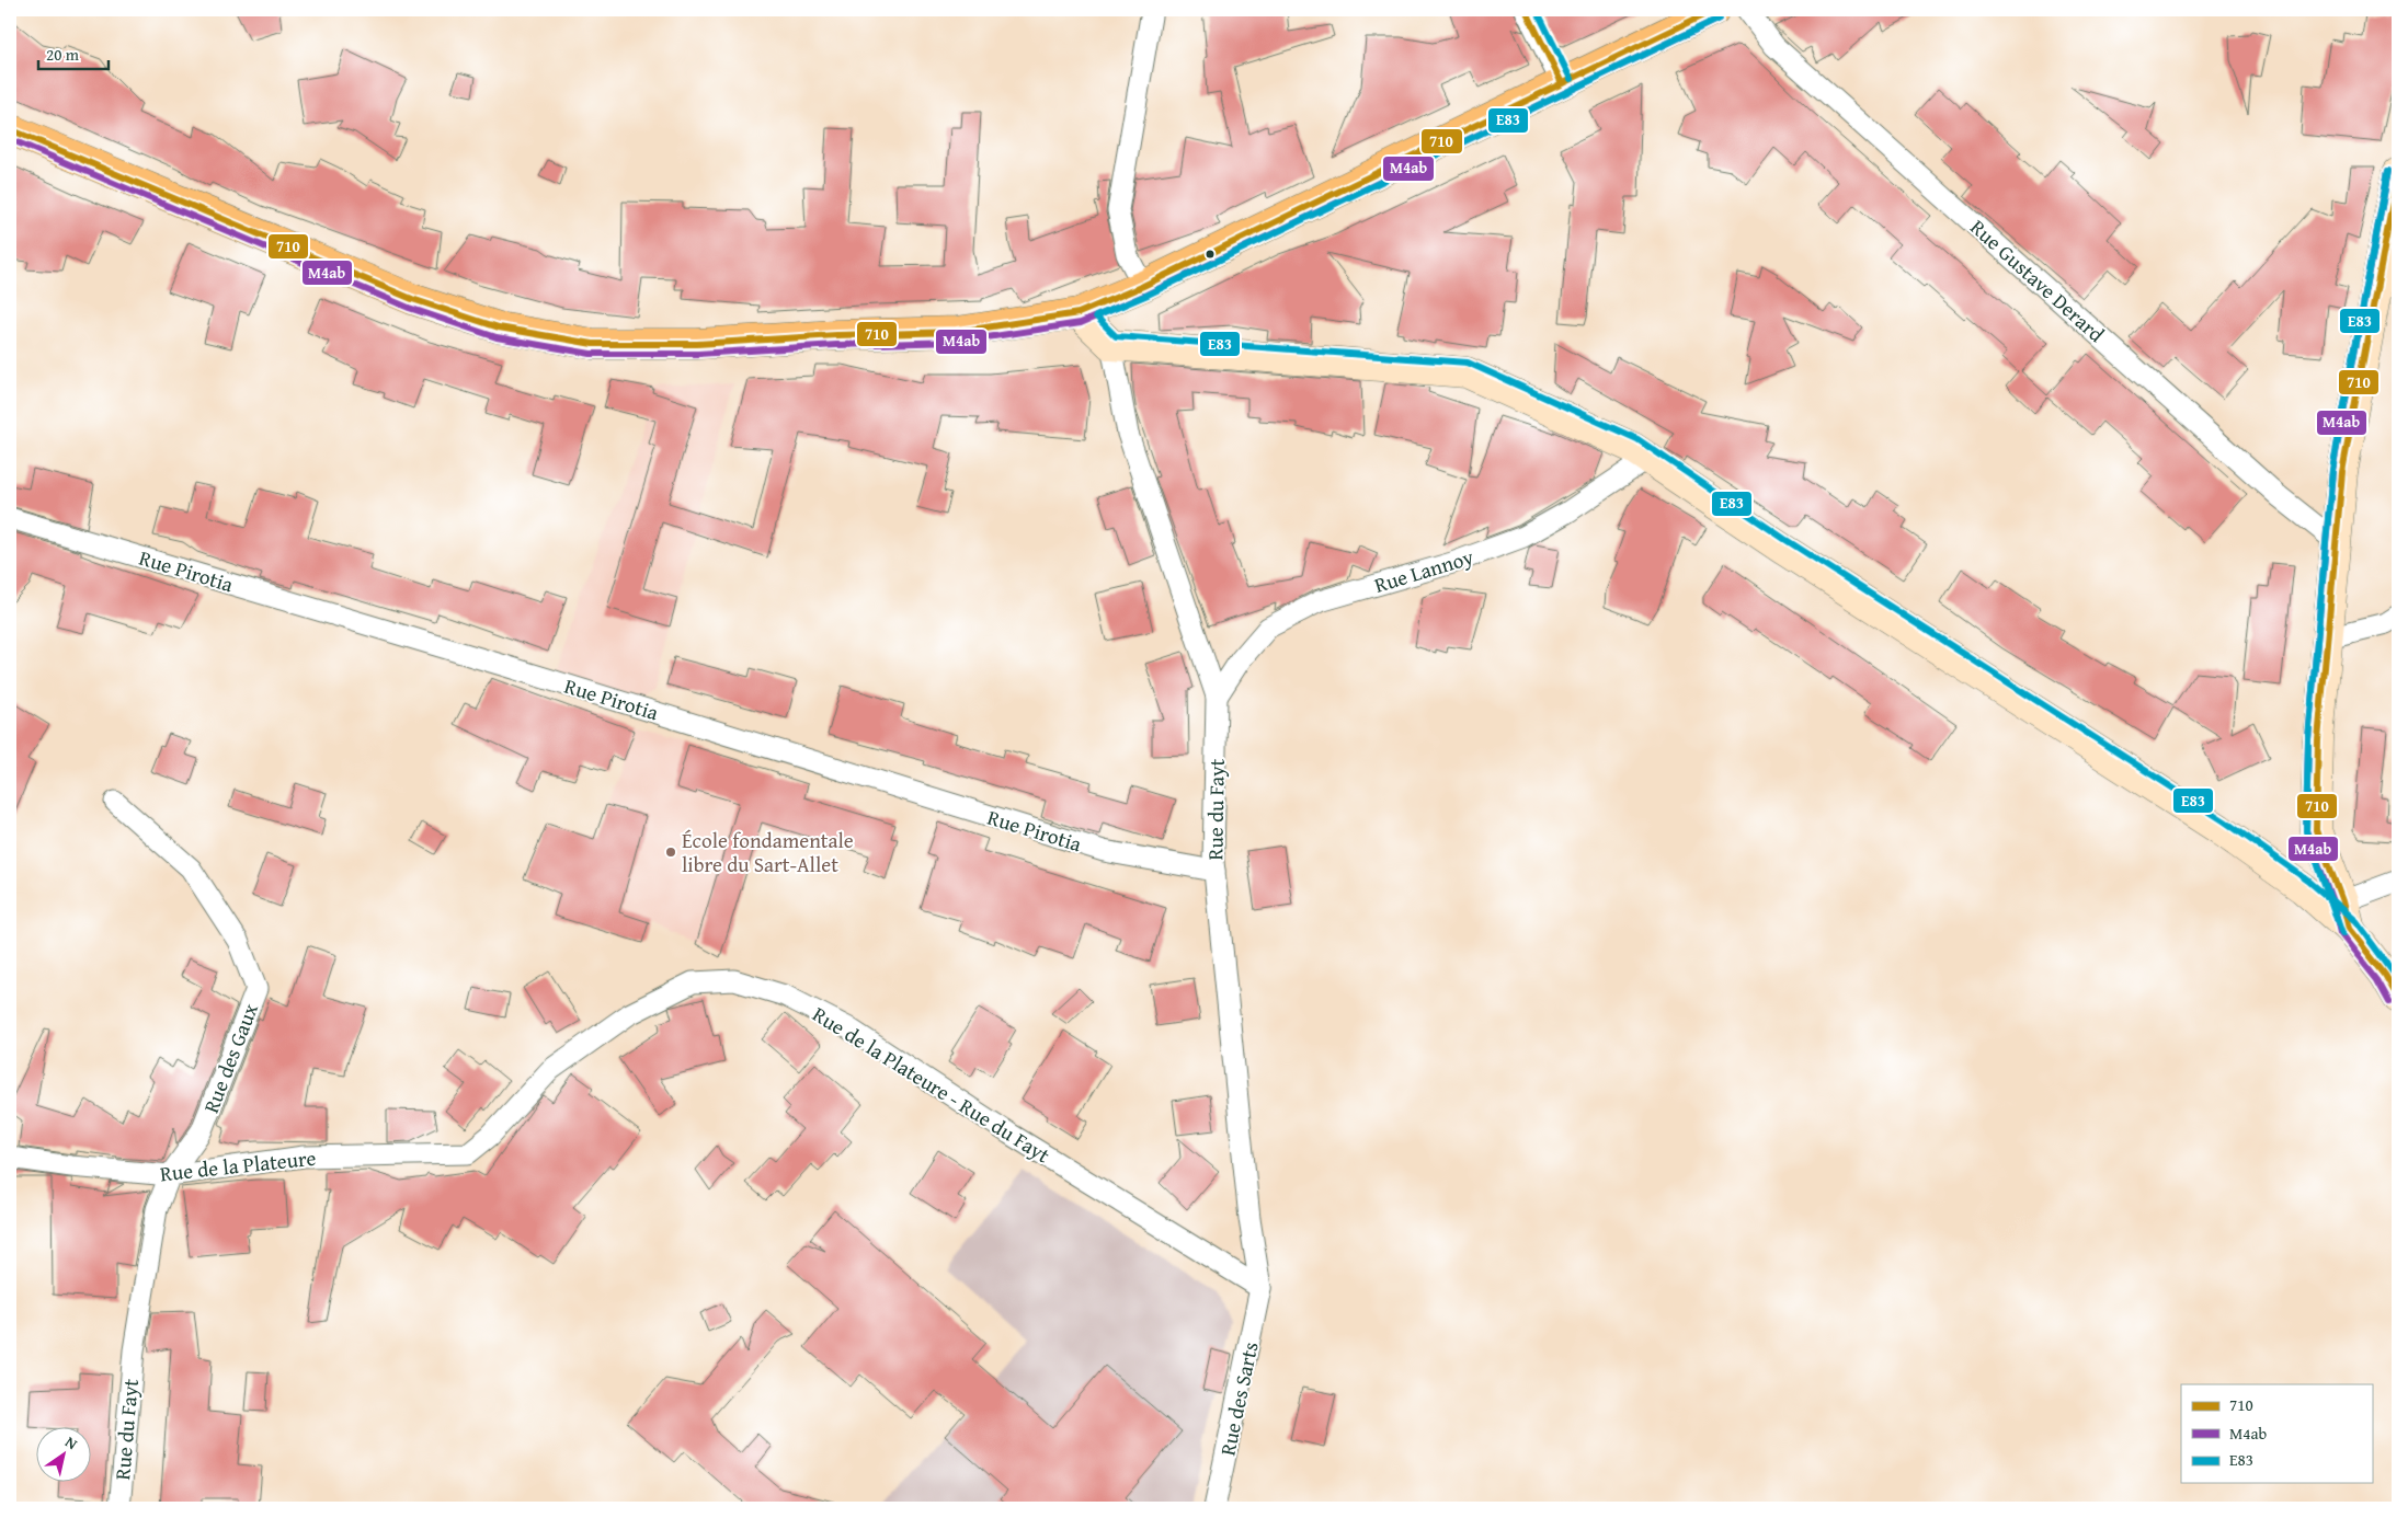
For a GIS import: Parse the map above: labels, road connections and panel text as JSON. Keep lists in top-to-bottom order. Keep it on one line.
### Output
{"streets":{"street":["Rue Gustave Derard","Rue Pirotia","Rue Lannoy","Rue du Fayt","Rue des Gaux","Rue de la Plateure - Rue du Fayt","Rue de la Plateure","Rue des Sarts"]},"crossings":[["Rue Pirotia","Rue du Fayt"],["Rue Lannoy","Rue du Fayt"],["Rue du Fayt","Rue des Gaux"],["Rue du Fayt","Rue de la Plateure - Rue du Fayt"],["Rue du Fayt","Rue des Sarts"],["Rue des Gaux","Rue de la Plateure"],["Rue de la Plateure - Rue du Fayt","Rue de la Plateure"],["Rue de la Plateure - Rue du Fayt","Rue des Sarts"]],"places":["École fondamentale libre du Sart-Allet"],"lines":["transit line 710","transit line E83","transit line M4ab"],"legend":["710","M4ab","E83"],"scale_bar":"20 m","north":"top right"}
